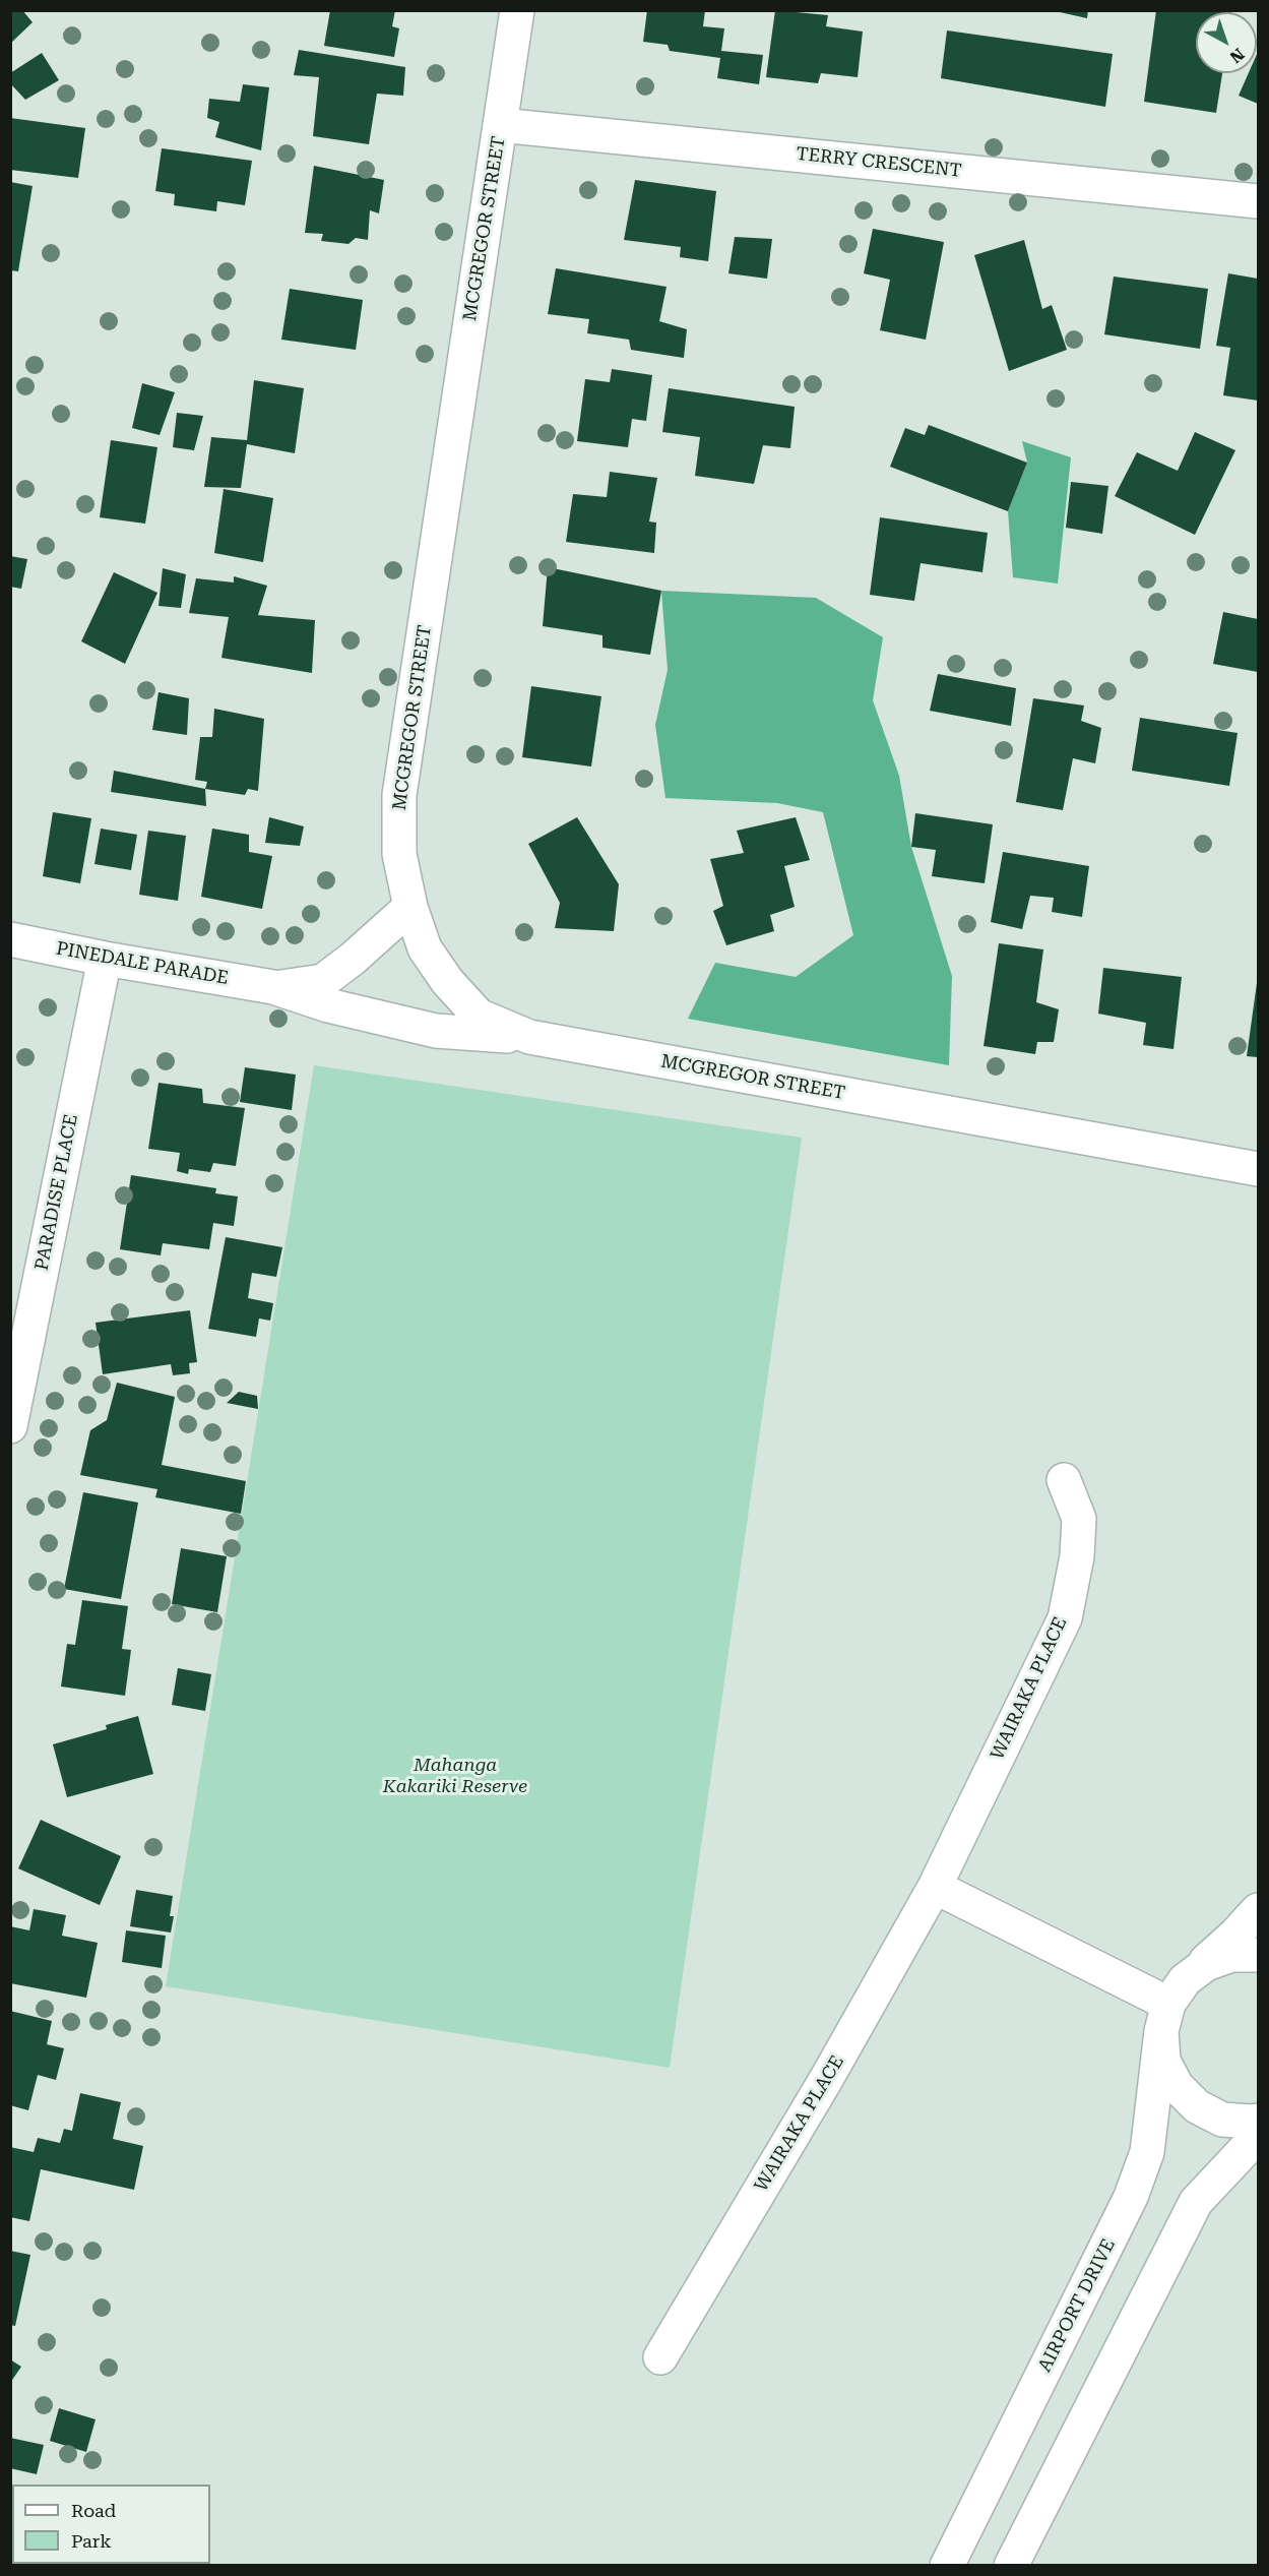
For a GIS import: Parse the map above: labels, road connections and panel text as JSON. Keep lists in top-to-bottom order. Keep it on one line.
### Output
{"streets":{"street":["TERRY CRESCENT","MCGREGOR STREET","PINEDALE PARADE","PARADISE PLACE","WAIRAKA PLACE","AIRPORT DRIVE"]},"crossings":[["TERRY CRESCENT","MCGREGOR STREET"],["MCGREGOR STREET","PINEDALE PARADE"],["PINEDALE PARADE","PARADISE PLACE"]],"parks":["Mahanga Kakariki Reserve"],"legend":["Road","Park"],"north":"bottom right"}
